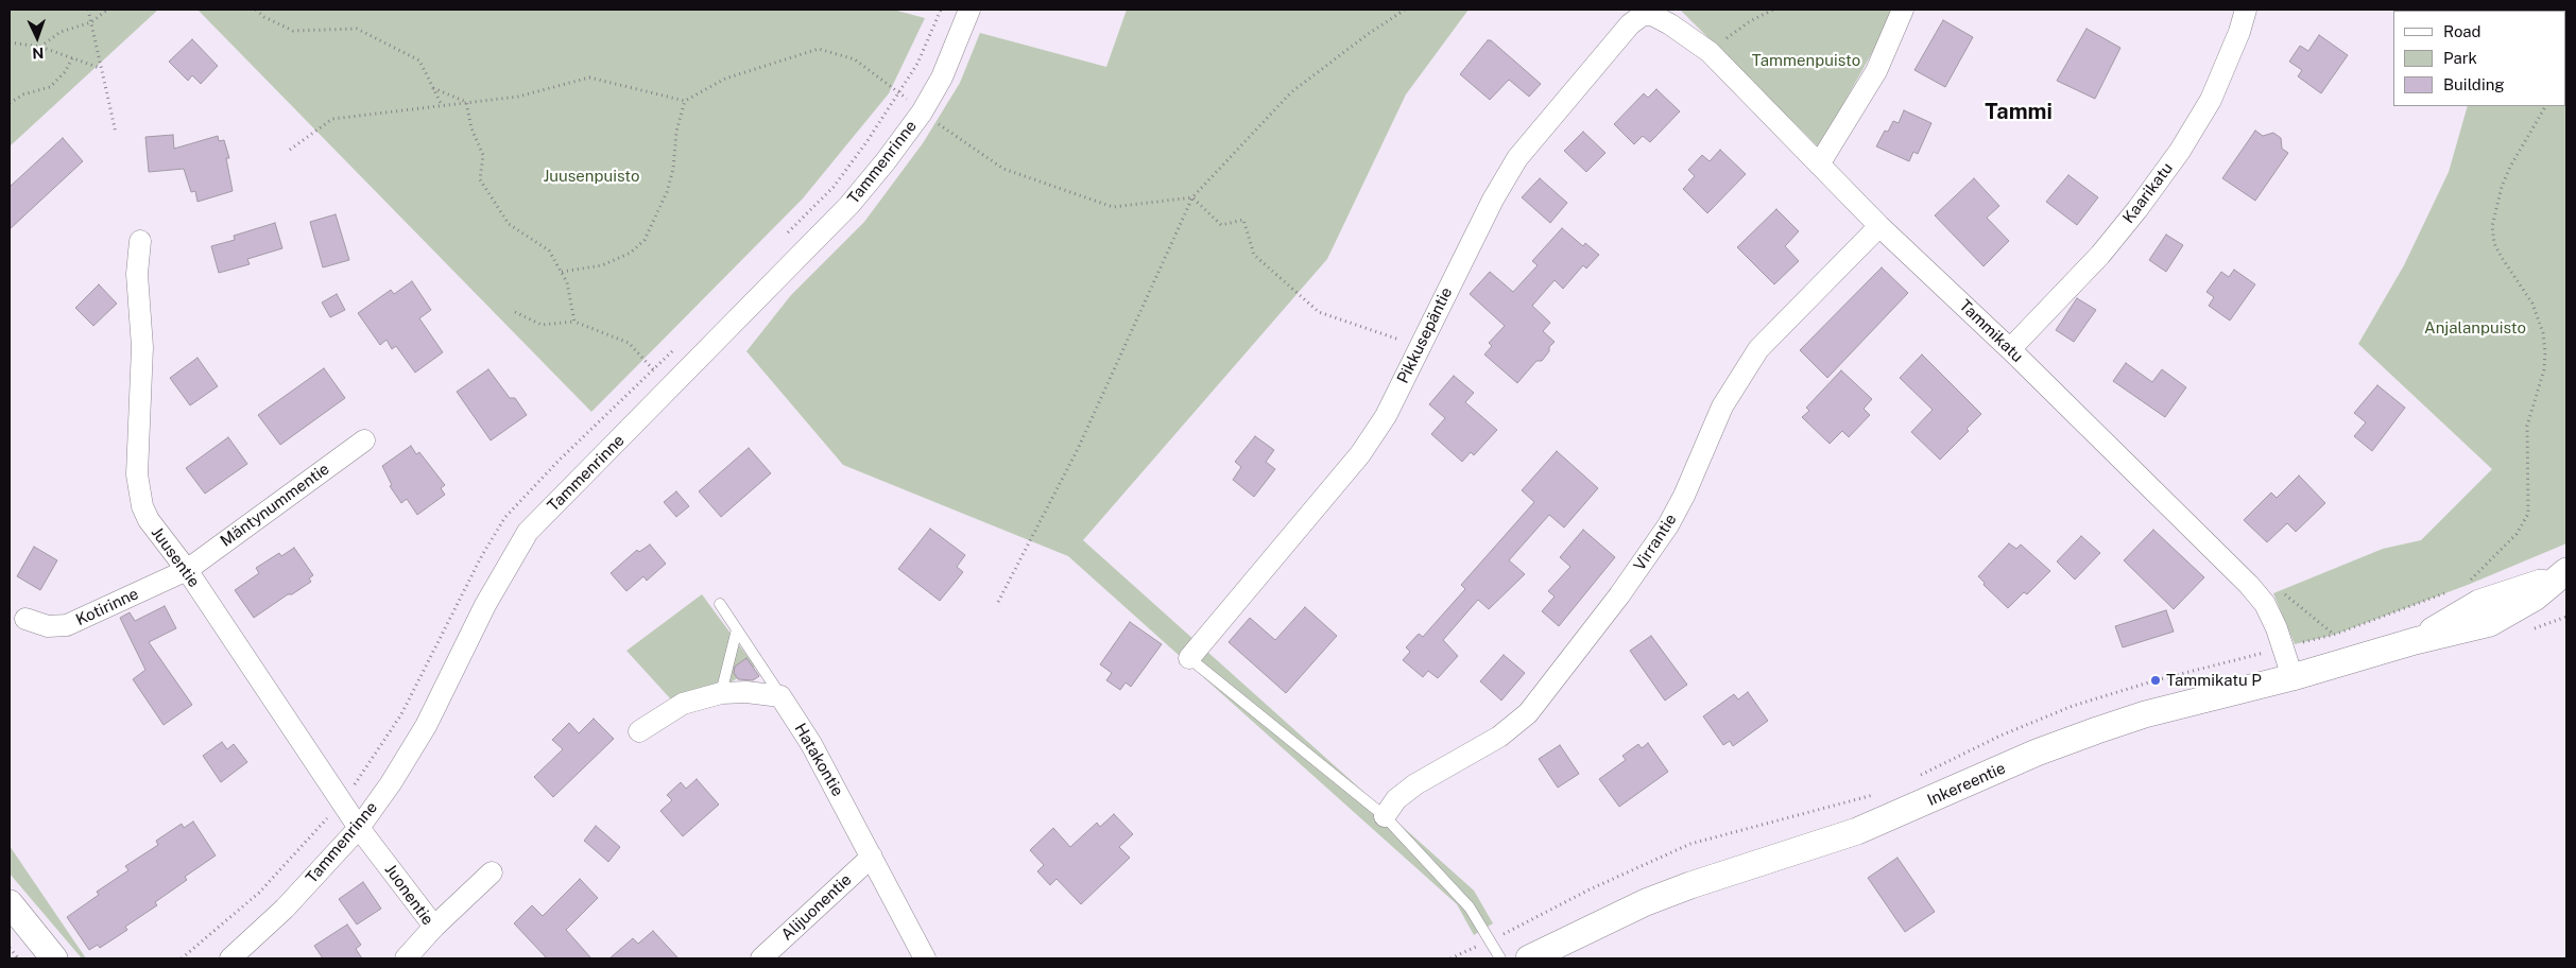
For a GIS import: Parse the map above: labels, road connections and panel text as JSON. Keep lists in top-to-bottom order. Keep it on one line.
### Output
{"streets":{"street":["Tammenrinne","Kaarikatu","Tammikatu","Pikkusepäntie","Mäntynummentie","Virrantie","Juusentie","Kotirinne","Hatakontie","Inkereentie","Juonentie","Alijuonentie"]},"crossings":[["Tammenrinne","Juusentie"],["Tammenrinne","Juonentie"],["Kaarikatu","Tammikatu"],["Tammikatu","Pikkusepäntie"],["Tammikatu","Virrantie"],["Tammikatu","Inkereentie"],["Mäntynummentie","Juusentie"],["Mäntynummentie","Kotirinne"],["Juusentie","Kotirinne"],["Juusentie","Juonentie"],["Hatakontie","Alijuonentie"]],"districts":["Tammi"],"parks":["Tammenpuisto","Juusenpuisto","Anjalanpuisto"],"places":["Tammikatu P"],"legend":["Road","Park","Building"],"north":"bottom"}
